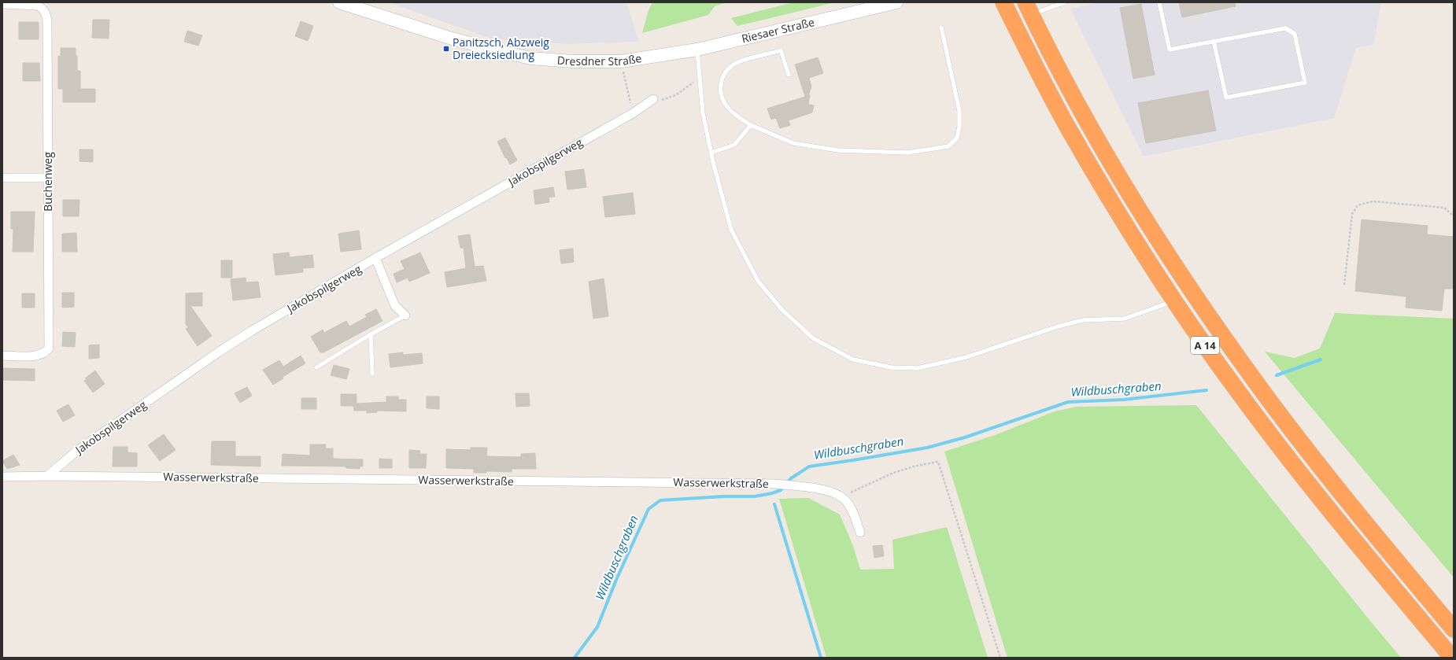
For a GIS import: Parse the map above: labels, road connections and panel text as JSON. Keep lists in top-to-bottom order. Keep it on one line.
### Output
{"streets":{"highway":["A 14"],"main road":["Riesaer Straße","Dresdner Straße"],"street":["Jakobspilgerweg","Buchenweg","Wasserwerkstraße"]},"crossings":[["Riesaer Straße","Dresdner Straße"],["Jakobspilgerweg","Wasserwerkstraße"]],"water":["Wildbuschgraben"],"places":{"transit":["Panitzsch, Abzweig Dreiecksiedlung"]}}
